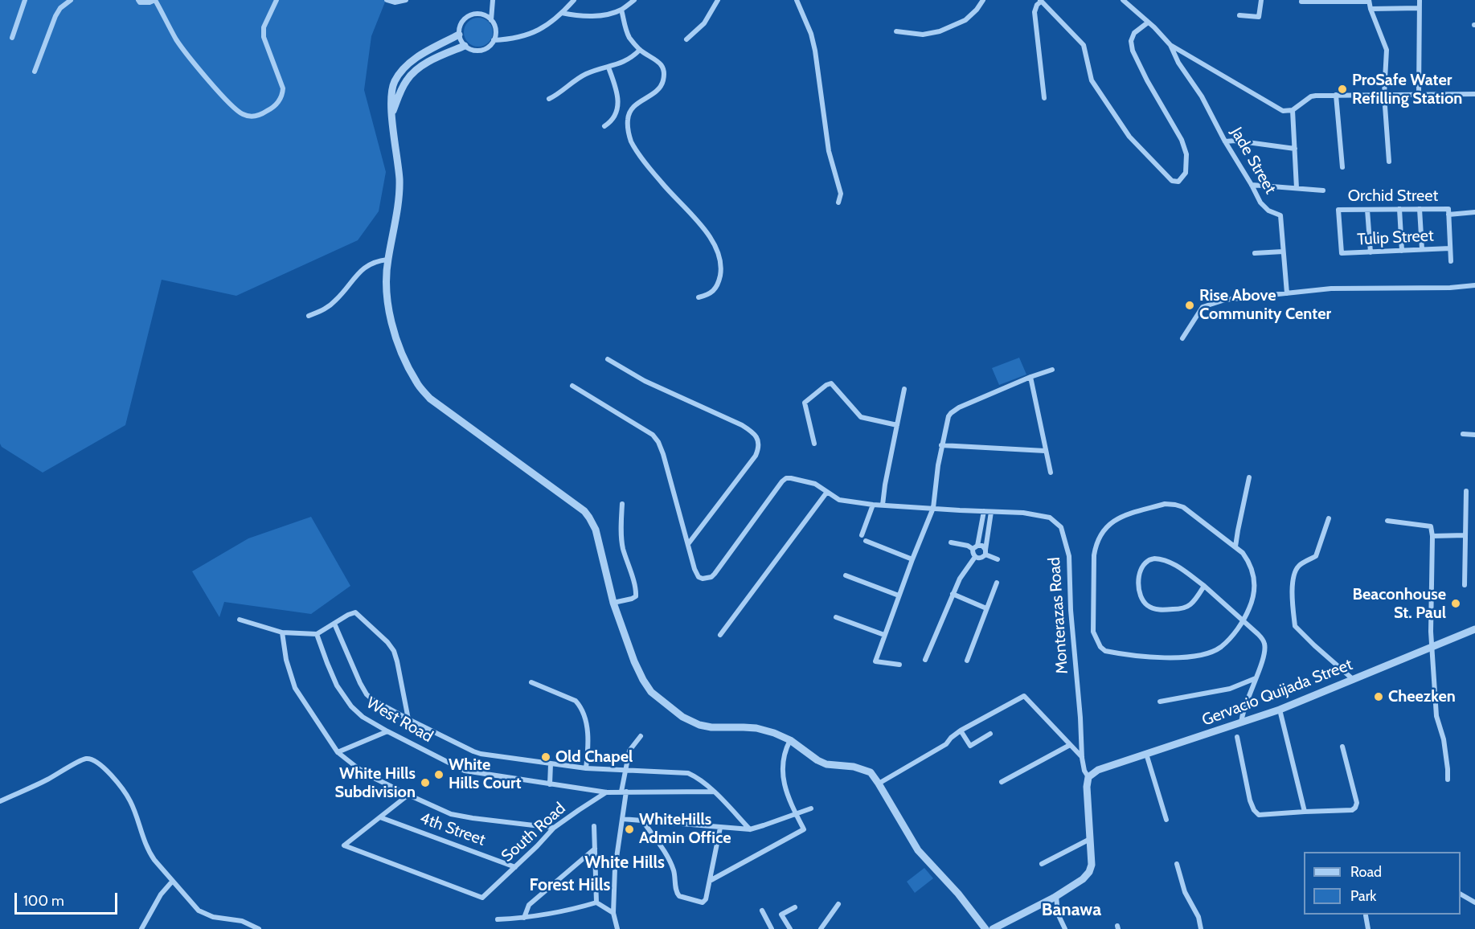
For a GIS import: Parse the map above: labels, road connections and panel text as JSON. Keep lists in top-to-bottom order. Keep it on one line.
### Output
{"streets":{"street":["Jade Street","Orchid Street","Tulip Street","Monterazas Road","Gervacio Quijada Street","West Road","4th Street","South Road"]},"crossings":[["Orchid Street","Tulip Street"],["Monterazas Road","Gervacio Quijada Street"],["West Road","South Road"],["4th Street","South Road"]],"districts":["White Hills","Forest Hills","Banawa"],"places":["ProSafe Water Refilling Station","Rise Above Community Center","Beaconhouse St. Paul","Cheezken","Old Chapel","White Hills Court","White Hills Subdivision","WhiteHills Admin Office"],"legend":["Road","Park"],"scale_bar":"100 m"}
